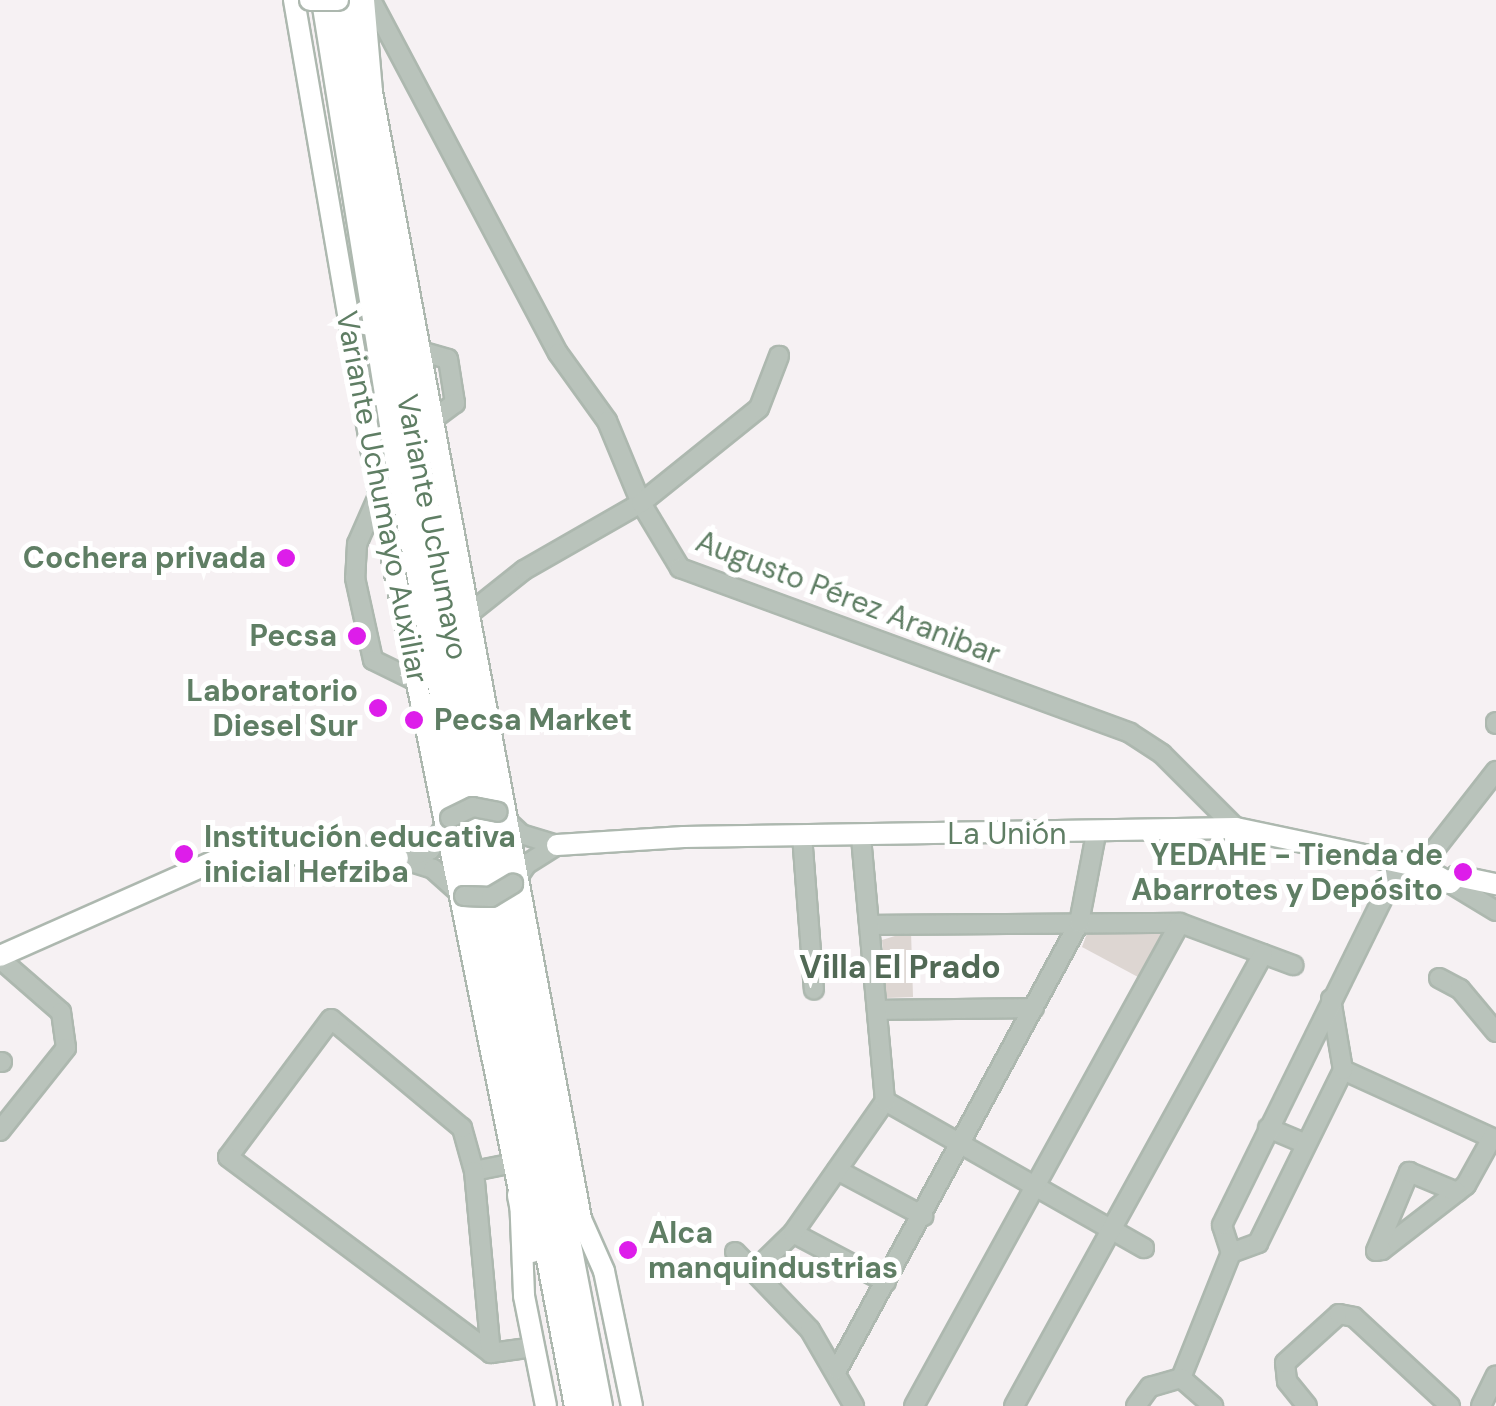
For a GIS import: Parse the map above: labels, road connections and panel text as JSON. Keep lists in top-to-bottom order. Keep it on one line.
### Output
{"streets":{"highway":["Variante Uchumayo"],"main road":["Variante Uchumayo Auxiliar","La Unión"],"street":["Augusto Pérez Aranibar"]},"crossings":[["Augusto Pérez Aranibar","La Unión"]],"districts":["Villa El Prado"],"places":["Cochera privada","Pecsa","Laboratorio Diesel Sur","Pecsa Market","Institución educativa inicial Hefziba","YEDAHE - Tienda de Abarrotes y Depósito","Alca manquindustrias"]}
